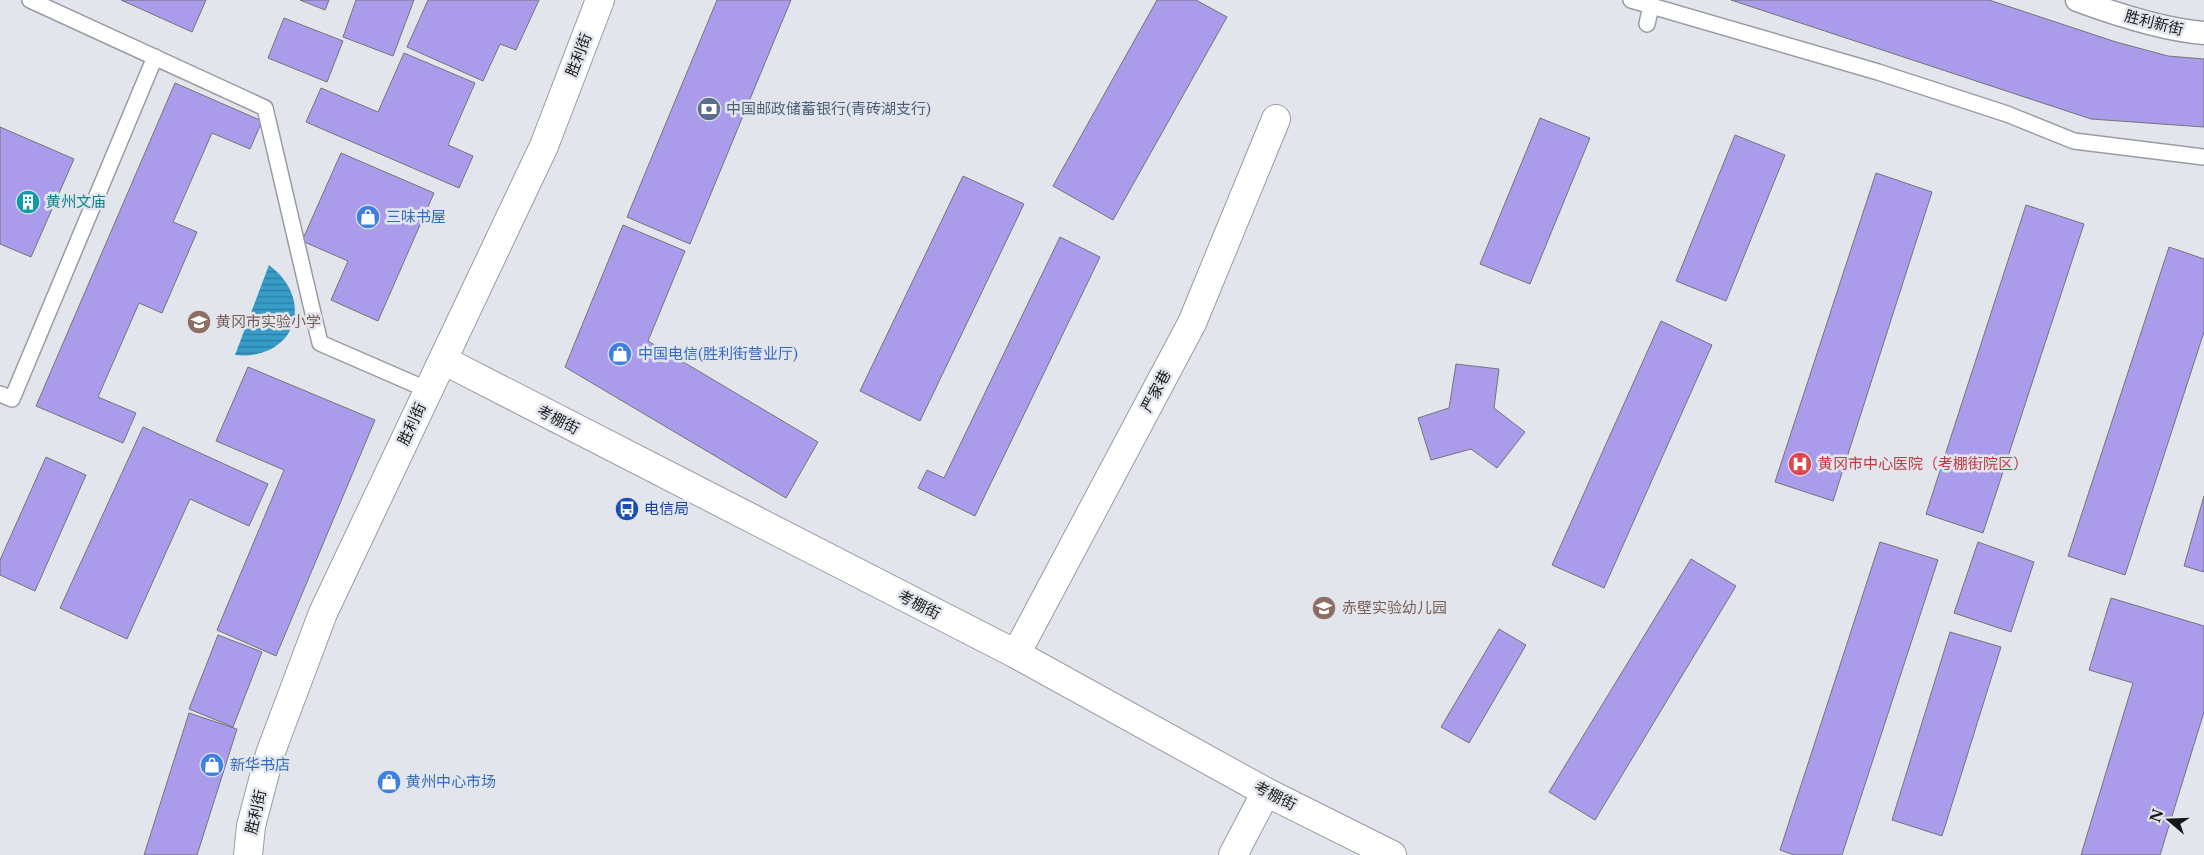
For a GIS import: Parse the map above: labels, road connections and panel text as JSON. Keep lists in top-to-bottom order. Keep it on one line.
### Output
{"streets":{"street":["胜利新街","胜利街","严家巷","考棚街"]},"crossings":[["胜利街","考棚街"],["严家巷","考棚街"]],"places":{"bank":["中国邮政储蓄银行(青砖湖支行)"],"building":["黄州文庙"],"shop":["三味书屋","中国电信(胜利街营业厅)","新华书店","黄州中心市场"],"school or university":["黄冈市实验小学","赤壁实验幼儿园"],"hospital":["黄冈市中心医院（考棚街院区）"],"bus stop":["电信局"]},"north":"left"}
